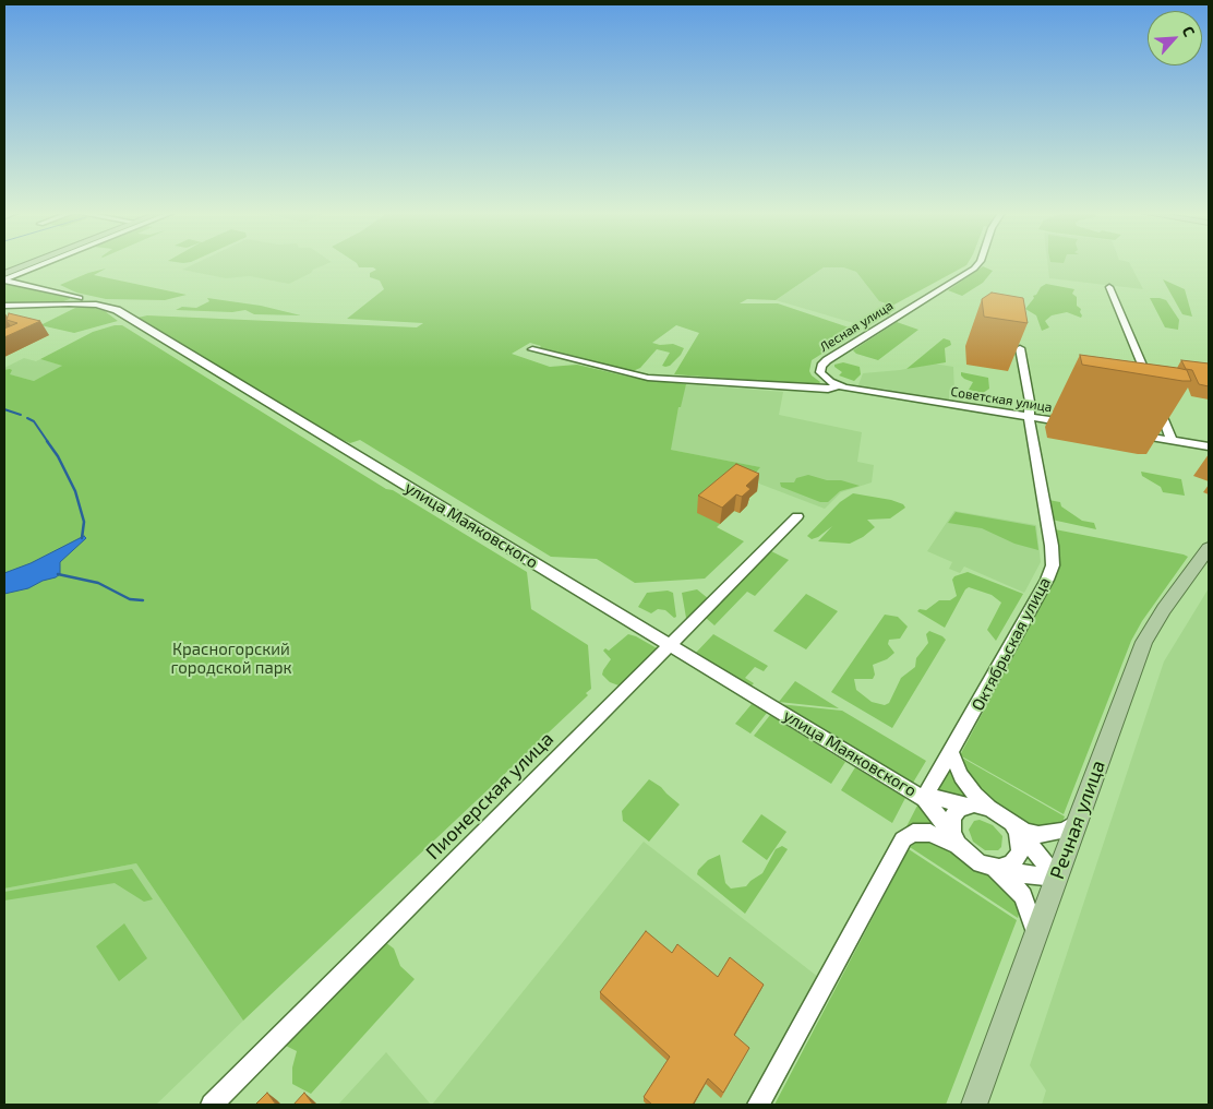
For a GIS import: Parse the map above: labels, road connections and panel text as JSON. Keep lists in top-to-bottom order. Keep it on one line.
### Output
{"streets":{"main road":["Речная улица"],"street":["Лесная улица","Советская улица","улица Маяковского","Октябрьская улица","Пионерская улица"]},"crossings":[["Лесная улица","Советская улица"],["Советская улица","Октябрьская улица"],["улица Маяковского","Октябрьская улица"],["улица Маяковского","Пионерская улица"],["улица Маяковского","Речная улица"]],"parks":["Красногорский городской парк"],"north":"top right"}
